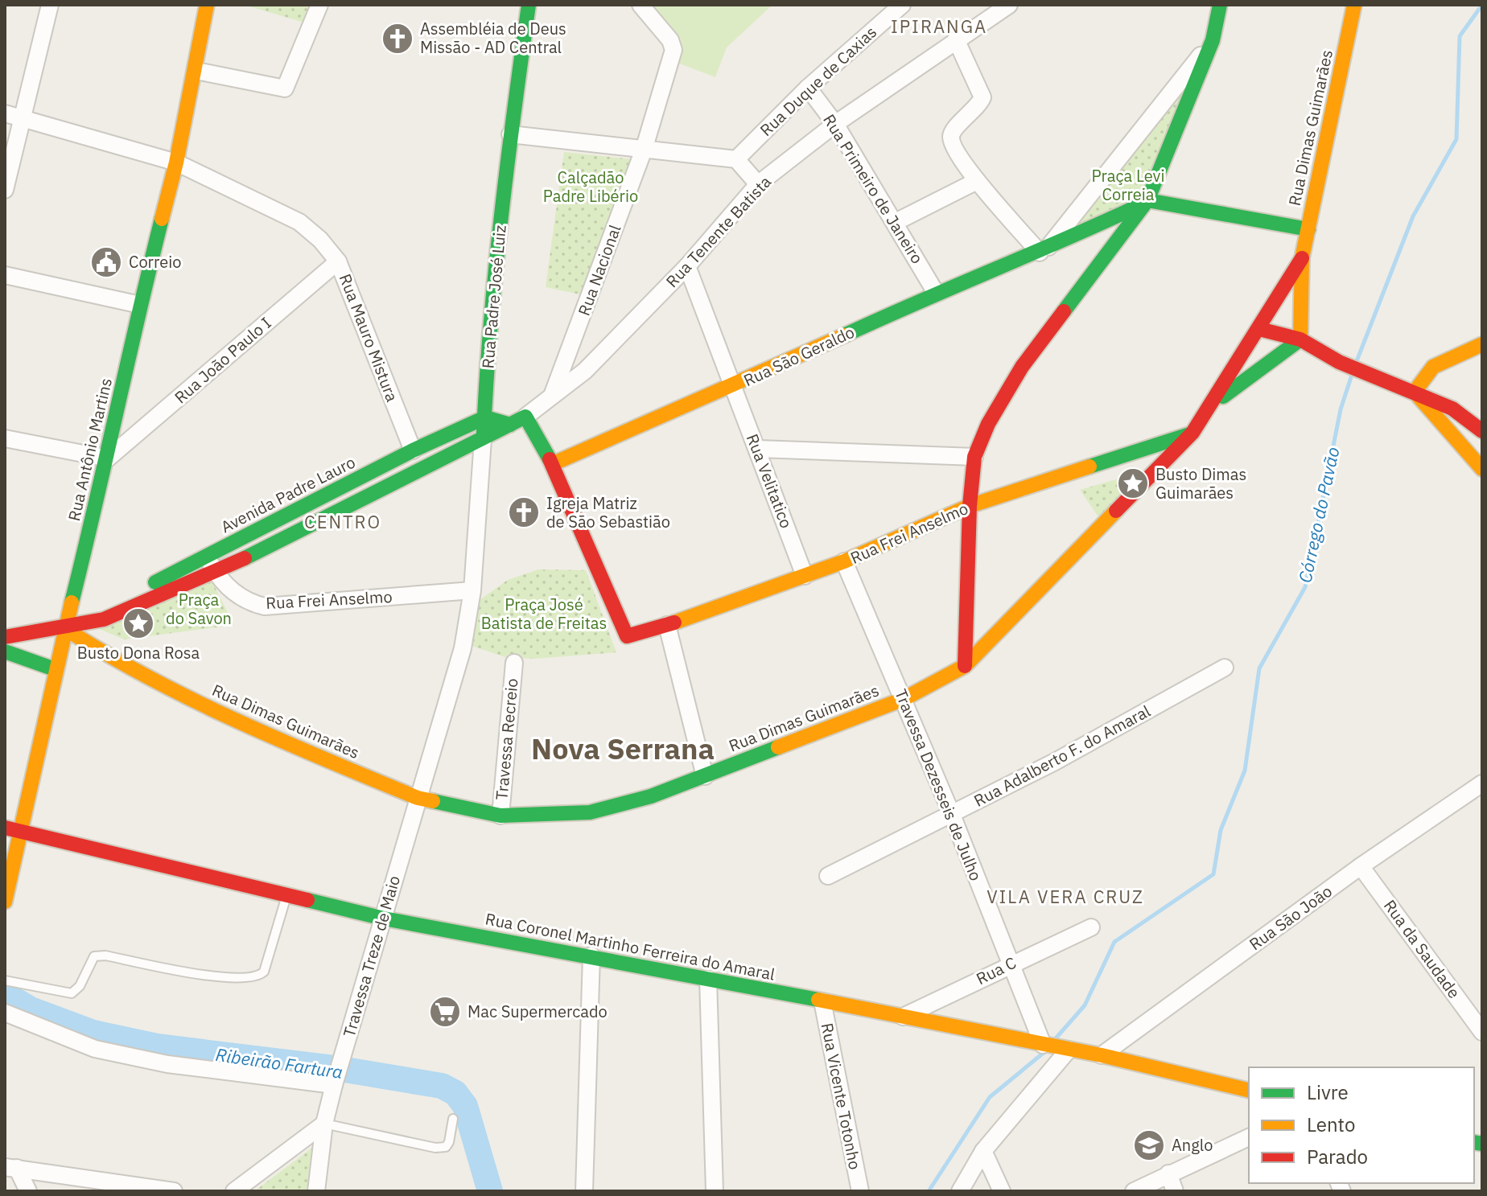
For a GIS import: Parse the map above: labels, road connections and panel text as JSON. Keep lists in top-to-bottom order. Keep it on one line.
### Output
{"streets":{"street":["Rua Duque de Caxias","Rua Dimas Guimarães","Rua Primeiro de Janeiro","Rua Tenente Batista","Rua Nacional","Rua Padre José Luiz","Rua Mauro Mistura","Rua São Geraldo","Rua João Paulo I","Rua Antônio Martins","Rua Velitatico","Avenida Padre Lauro","Rua Frei Anselmo","Travessa Recreio","Rua Adalberto F. do Amaral","Travessa Dezesseis de Julho","Rua São João","Rua Coronel Martinho Ferreira do Amaral","Rua da Saudade","Travessa Treze de Maio","Rua C","Rua Vicente Totonho"]},"crossings":[["Rua Duque de Caxias","Rua Primeiro de Janeiro"],["Rua Dimas Guimarães","Rua Antônio Martins"],["Rua Dimas Guimarães","Avenida Padre Lauro"],["Rua Dimas Guimarães","Rua Frei Anselmo"],["Rua Dimas Guimarães","Travessa Recreio"],["Rua Dimas Guimarães","Travessa Dezesseis de Julho"],["Rua Dimas Guimarães","Travessa Treze de Maio"],["Rua Primeiro de Janeiro","Rua Tenente Batista"],["Rua Primeiro de Janeiro","Rua São Geraldo"],["Rua Tenente Batista","Rua Nacional"],["Rua Tenente Batista","Rua Velitatico"],["Rua Tenente Batista","Avenida Padre Lauro"],["Rua Padre José Luiz","Avenida Padre Lauro"],["Rua Padre José Luiz","Rua Frei Anselmo"],["Rua Padre José Luiz","Travessa Treze de Maio"],["Rua Mauro Mistura","Rua João Paulo I"],["Rua Mauro Mistura","Rua Antônio Martins"],["Rua Mauro Mistura","Avenida Padre Lauro"],["Rua São Geraldo","Rua Velitatico"],["Rua São Geraldo","Rua Frei Anselmo"],["Rua João Paulo I","Rua Antônio Martins"],["Rua Antônio Martins","Avenida Padre Lauro"],["Rua Antônio Martins","Rua Coronel Martinho Ferreira do Amaral"],["Rua Velitatico","Rua Frei Anselmo"],["Avenida Padre Lauro","Rua Frei Anselmo"],["Rua Frei Anselmo","Travessa Dezesseis de Julho"],["Rua Frei Anselmo","Travessa Treze de Maio"],["Rua Adalberto F. do Amaral","Travessa Dezesseis de Julho"],["Travessa Dezesseis de Julho","Rua Coronel Martinho Ferreira do Amaral"],["Travessa Dezesseis de Julho","Rua C"],["Rua São João","Rua Coronel Martinho Ferreira do Amaral"],["Rua São João","Rua da Saudade"],["Rua Coronel Martinho Ferreira do Amaral","Travessa Treze de Maio"],["Rua Coronel Martinho Ferreira do Amaral","Rua C"],["Rua Coronel Martinho Ferreira do Amaral","Rua Vicente Totonho"]],"districts":["IPIRANGA","CENTRO","Nova Serrana","VILA VERA CRUZ"],"water":["Córrego do Pavão","Ribeirão Fartura"],"parks":["Praça Levi Correia","Calçadão Padre Libério","Praça do Savon","Praça José Batista de Freitas"],"places":{"church":["Assembléia de Deus Missão - AD Central","Igreja Matriz de São Sebastião"],"public building":["Correio"],"place":["Busto Dimas Guimarães","Busto Dona Rosa"],"supermarket":["Mac Supermercado"],"school or university":["Anglo"]},"legend":["Livre","Lento","Parado"]}
